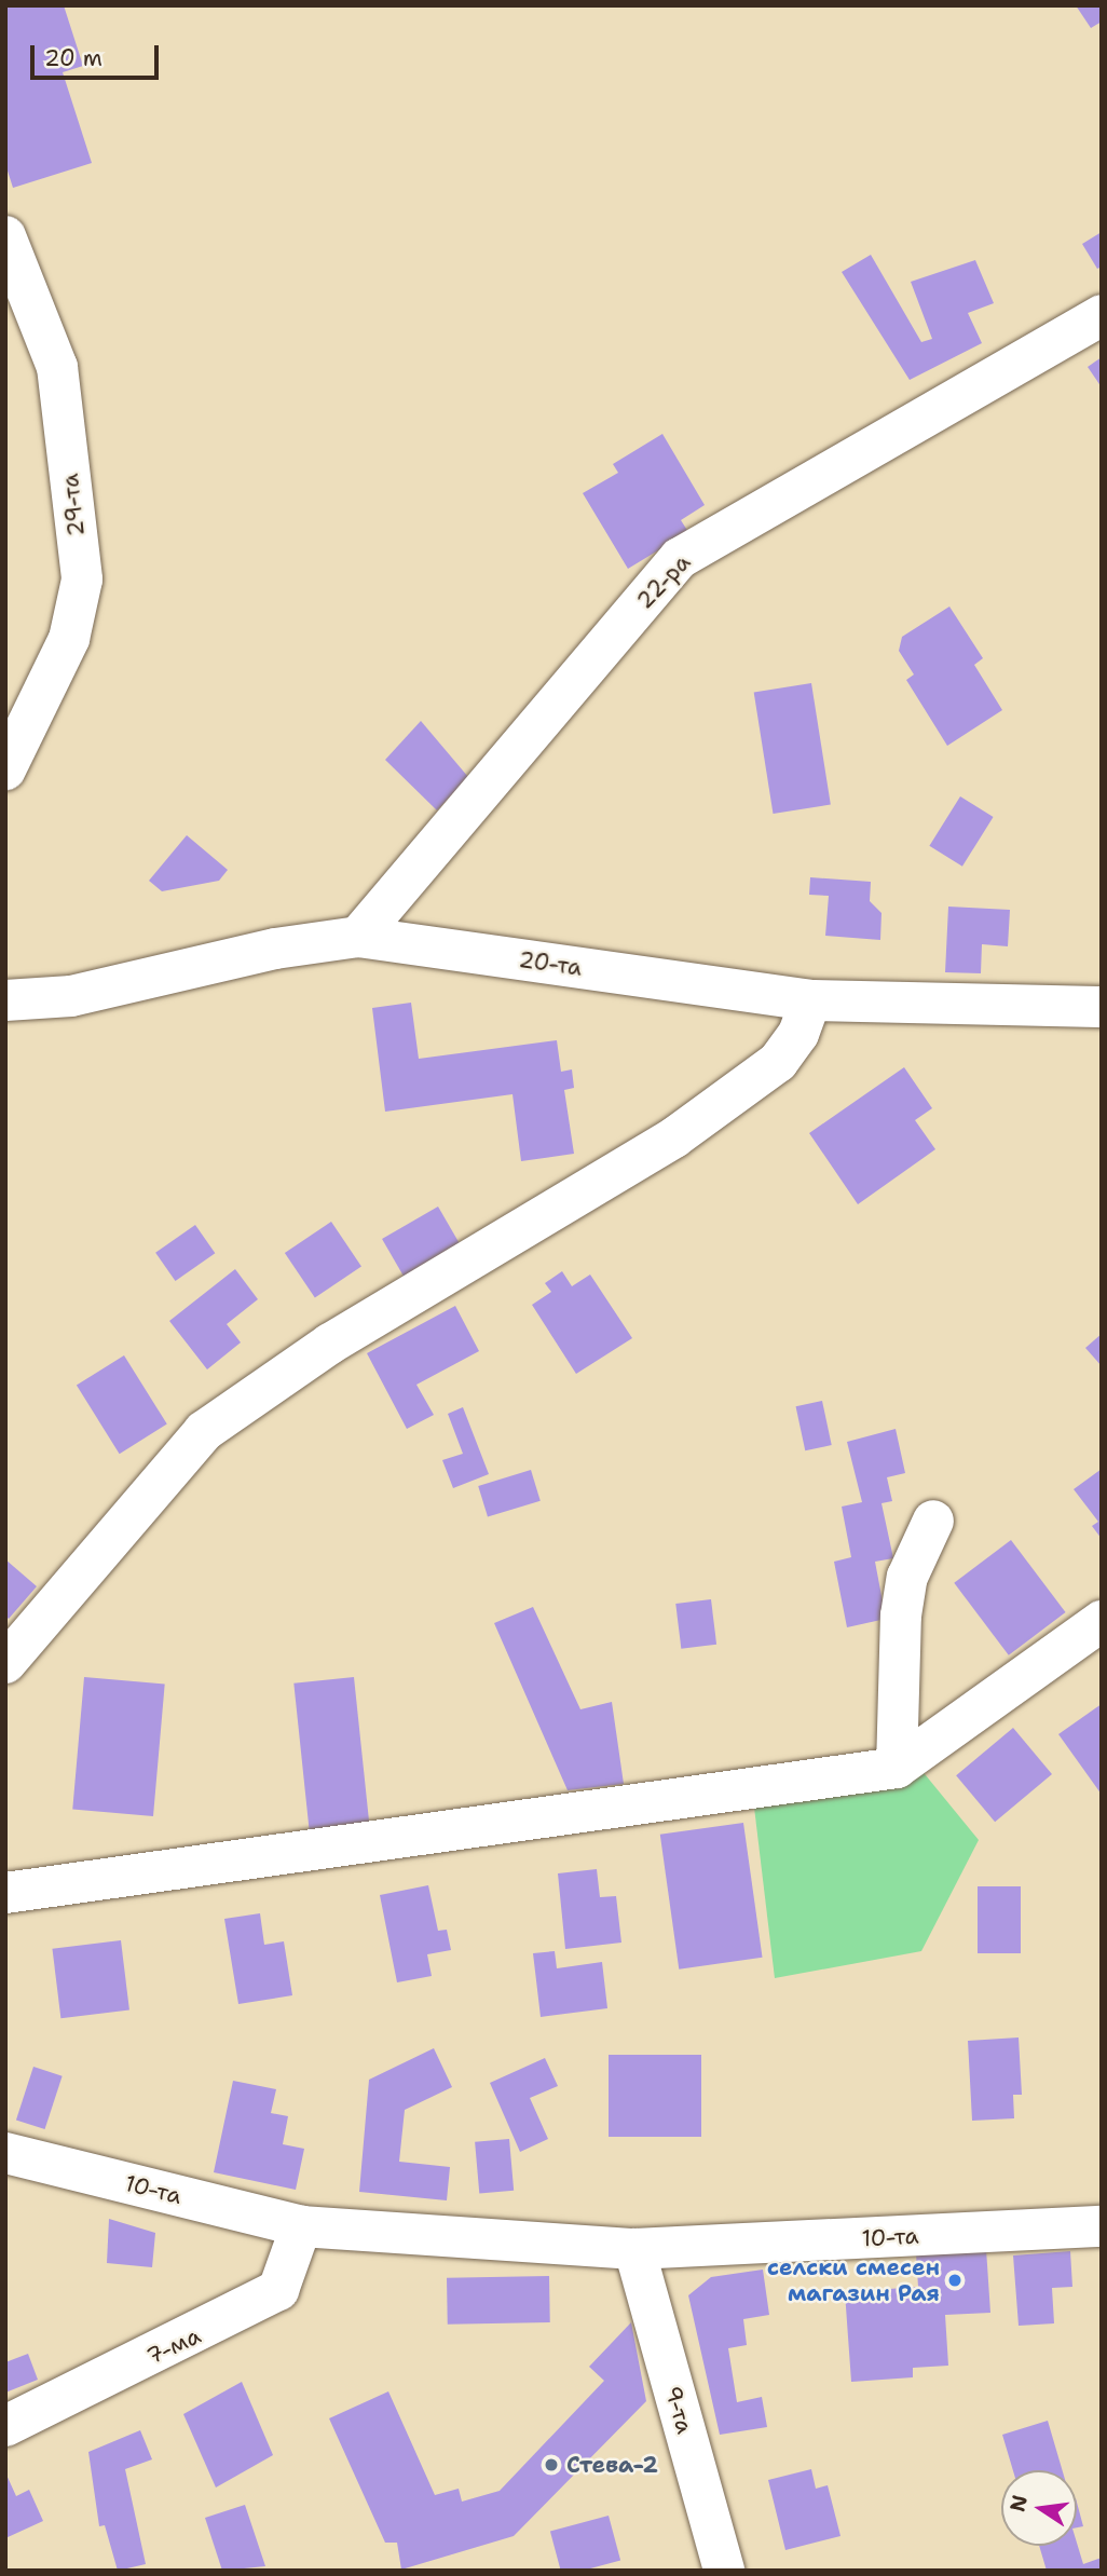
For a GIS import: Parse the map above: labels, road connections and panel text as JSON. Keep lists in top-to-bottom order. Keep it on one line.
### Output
{"streets":{"street":["29-та","22-ра","20-та","10-та","7-ма","9-та"]},"crossings":[["22-ра","20-та"],["10-та","7-ма"],["10-та","9-та"]],"places":["селски смесен магазин Рая","Стева-2"],"scale_bar":"20 m","north":"left"}
